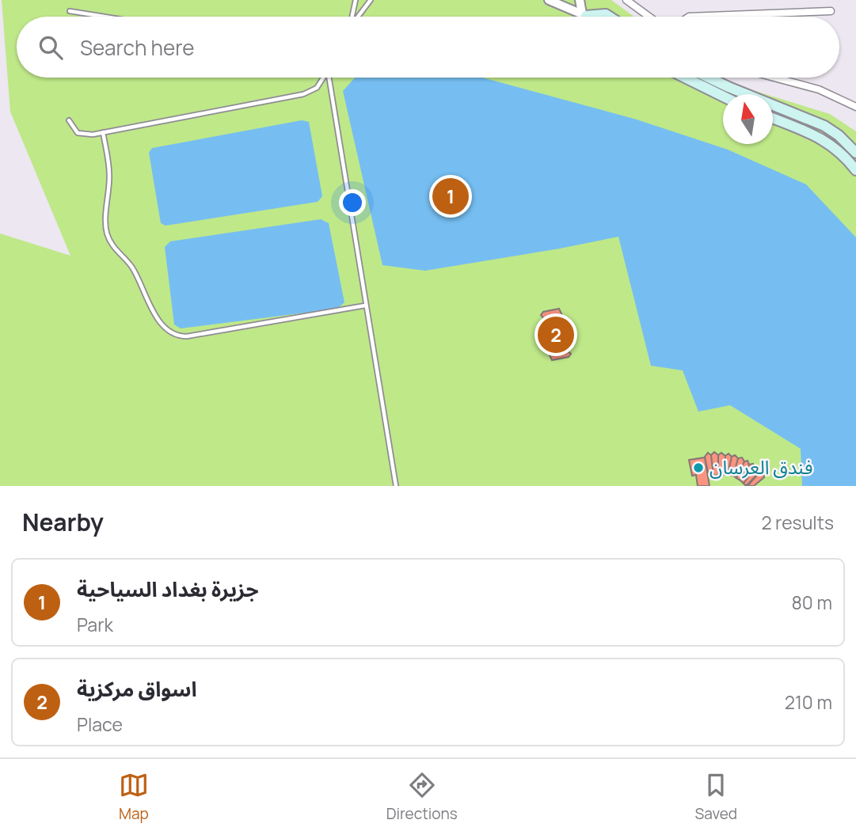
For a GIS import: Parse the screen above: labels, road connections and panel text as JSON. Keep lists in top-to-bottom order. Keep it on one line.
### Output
{"places":["فندق العرسان"],"north":"top","page":{"search":"Search here","pins":["1","2"],"heading":["Nearby","2 results"],"list":[{"mark":"1","name":"جزيرة بغداد السياحية","note":"Park","value":"80 m"},{"mark":"2","name":"اسواق مركزية","note":"Place","value":"210 m"}],"nav":["Map","Directions","Saved"]}}
